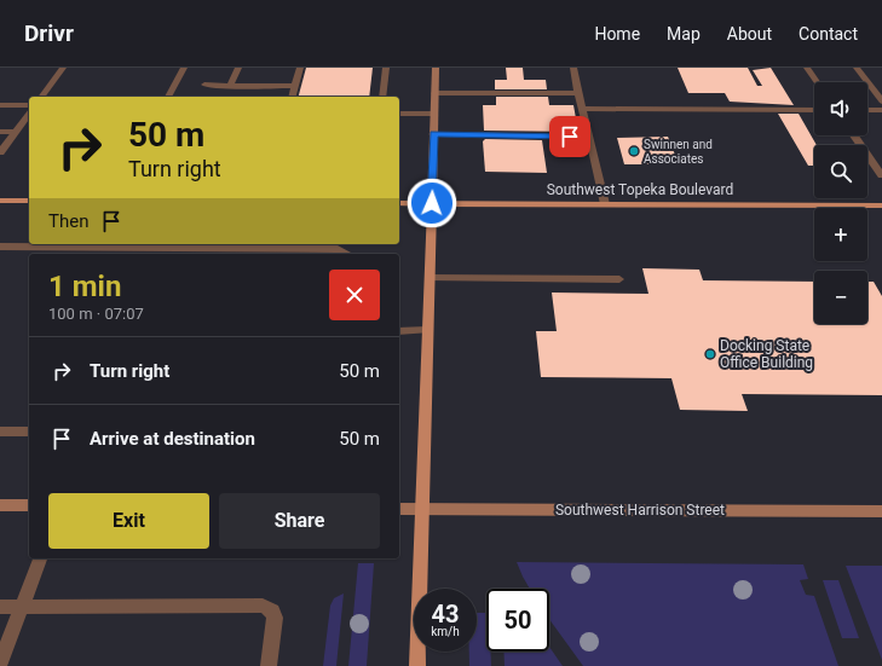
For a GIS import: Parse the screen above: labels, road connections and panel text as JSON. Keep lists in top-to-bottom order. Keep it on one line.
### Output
{"streets":{"main road":["Southwest Topeka Boulevard","Southwest Harrison Street"]},"places":["Swinnen and Associates","Docking State Office Building"],"page":{"header":"Drivr","nav":["Home","Map","About","Contact"],"map_buttons":["+","−"],"turn":["50 m","Turn right"],"then":"Then","heading":["1 min","100 m · 07:07"],"list":[{"name":"Turn right","value":"50 m"},{"name":"Arrive at destination","value":"50 m"}],"buttons":["Exit","Share"],"speed":"43 km/h","limit":"50"}}
